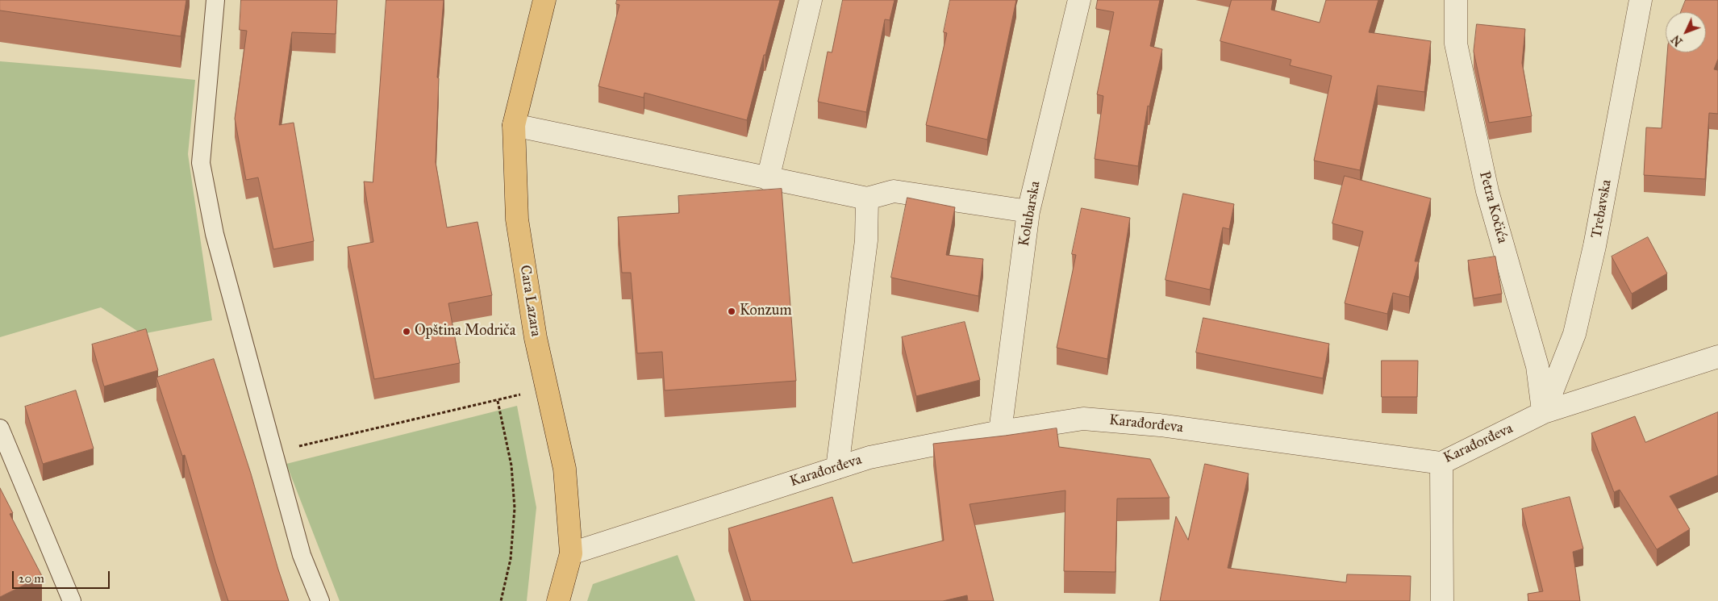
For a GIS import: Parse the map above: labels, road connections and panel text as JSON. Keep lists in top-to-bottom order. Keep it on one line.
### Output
{"streets":{"main road":["Cara Lazara"],"street":["Petra Kočića","Trebavska","Kolubarska","Karađorđeva"]},"crossings":[["Petra Kočića","Trebavska"],["Petra Kočića","Karađorđeva"],["Trebavska","Karađorđeva"],["Kolubarska","Karađorđeva"],["Cara Lazara","Karađorđeva"]],"places":["Konzum","Opština Modriča"],"scale_bar":"20 m","north":"bottom left"}
